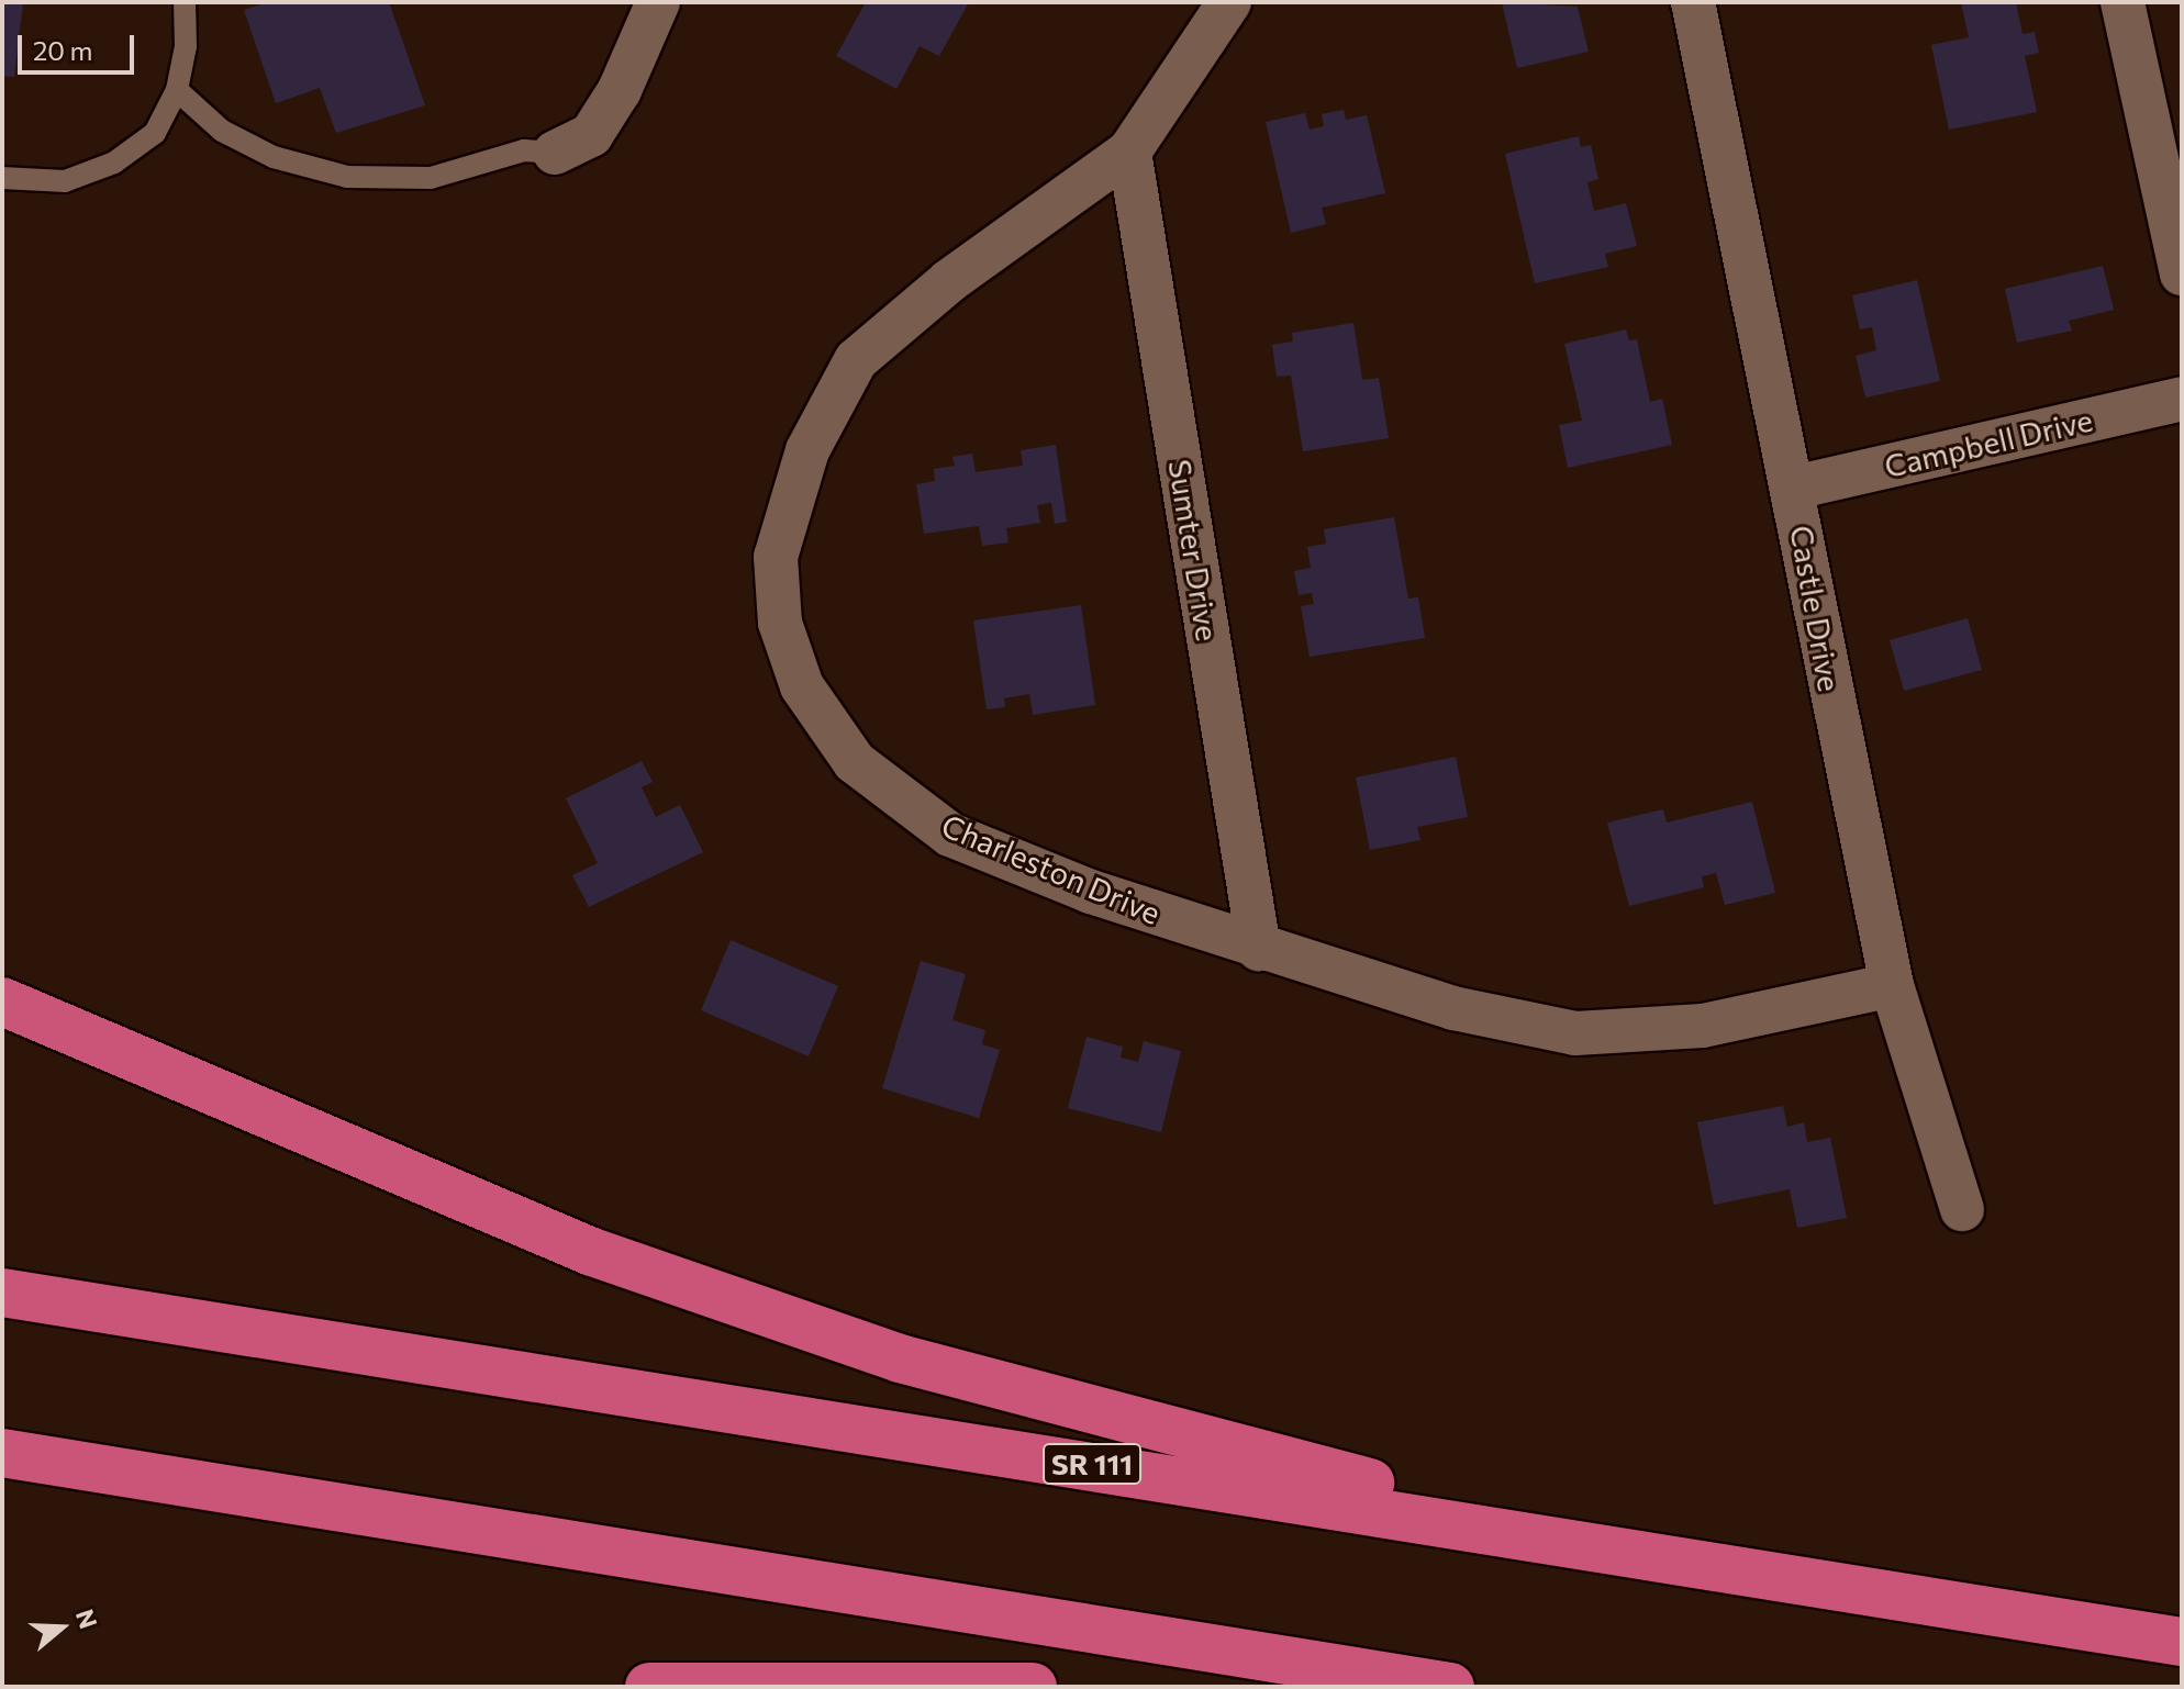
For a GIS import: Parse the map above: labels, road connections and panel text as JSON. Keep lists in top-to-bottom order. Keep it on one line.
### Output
{"streets":{"highway":["SR 111"],"street":["Campbell Drive","Sumter Drive","Castle Drive","Charleston Drive"]},"crossings":[["Campbell Drive","Castle Drive"],["Sumter Drive","Charleston Drive"],["Castle Drive","Charleston Drive"]],"scale_bar":"20 m","north":"right"}
